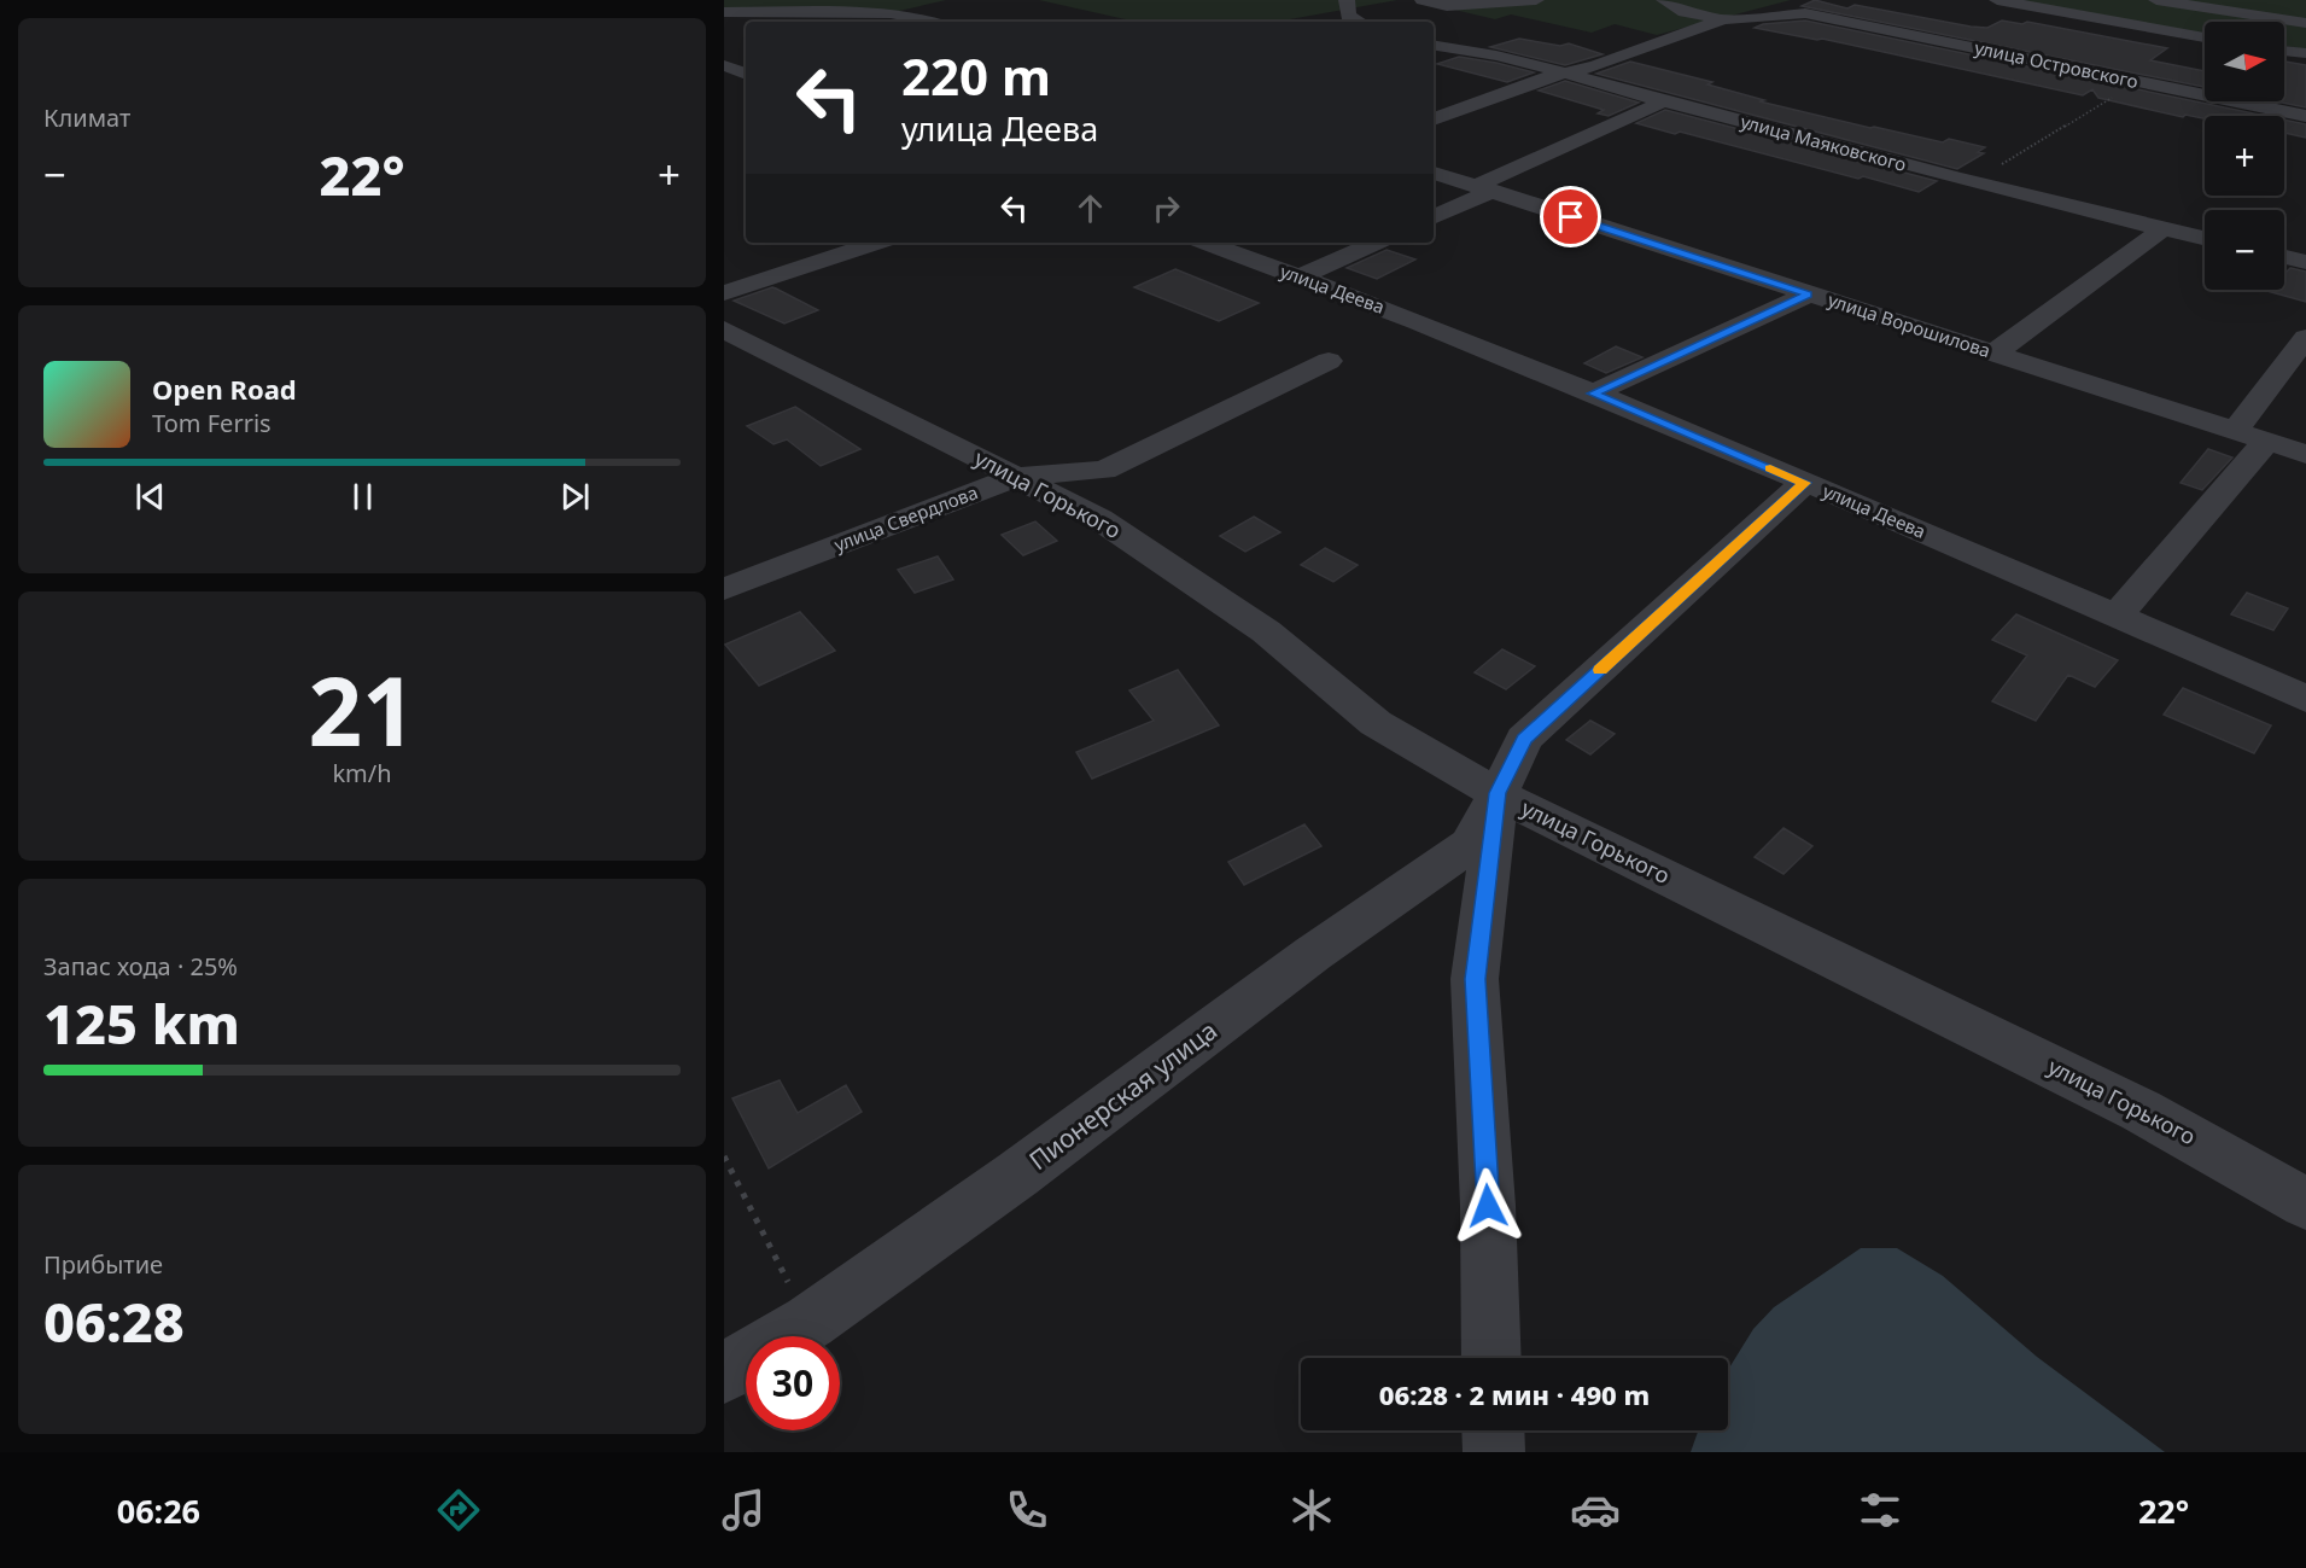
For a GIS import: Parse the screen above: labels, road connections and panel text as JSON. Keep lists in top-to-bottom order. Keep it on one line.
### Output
{"streets":{"street":["улица Островского","улица Маяковского","улица Деева","улица Ворошилова","улица Горького","улица Свердлова","Пионерская улица"]},"crossings":[["улица Деева","Пионерская улица"],["улица Горького","улица Свердлова"],["улица Горького","Пионерская улица"]],"north":"right","page":{"tile":["Климат",["21","km/h"],["Запас хода · 25%","125 km"],["Прибытие","06:28"]],"map_buttons":["+","−"],"turn":["220 m","улица Деева"],"heat":["−","22°","+"],"song":["Open Road","Tom Ferris"],"limit":"30","trip":"06:28 · 2 мин · 490 m","tabs":["06:26","22°"]}}
